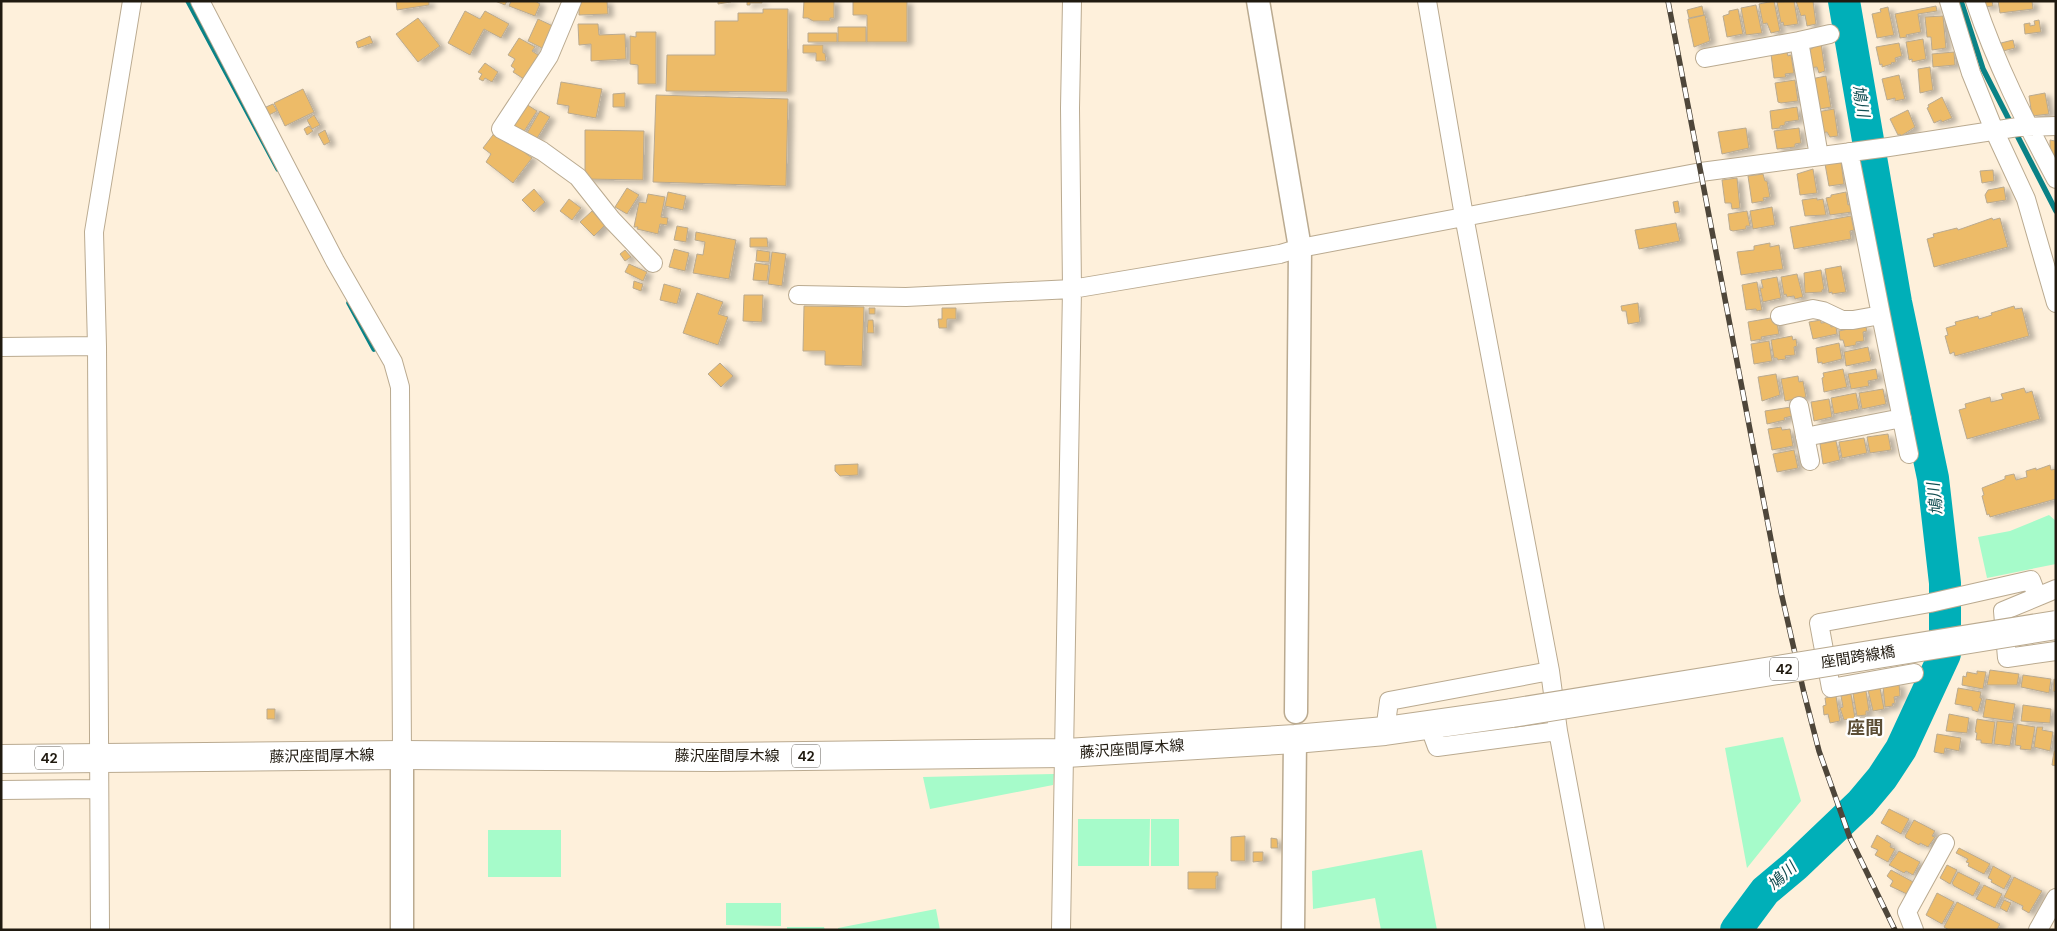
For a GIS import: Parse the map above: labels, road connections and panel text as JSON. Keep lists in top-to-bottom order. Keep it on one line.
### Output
{"streets":{"main road":["座間跨線橋","42","藤沢座間厚木線"]},"crossings":[["座間跨線橋","藤沢座間厚木線"]],"districts":["座間"],"water":["鳩川"]}
